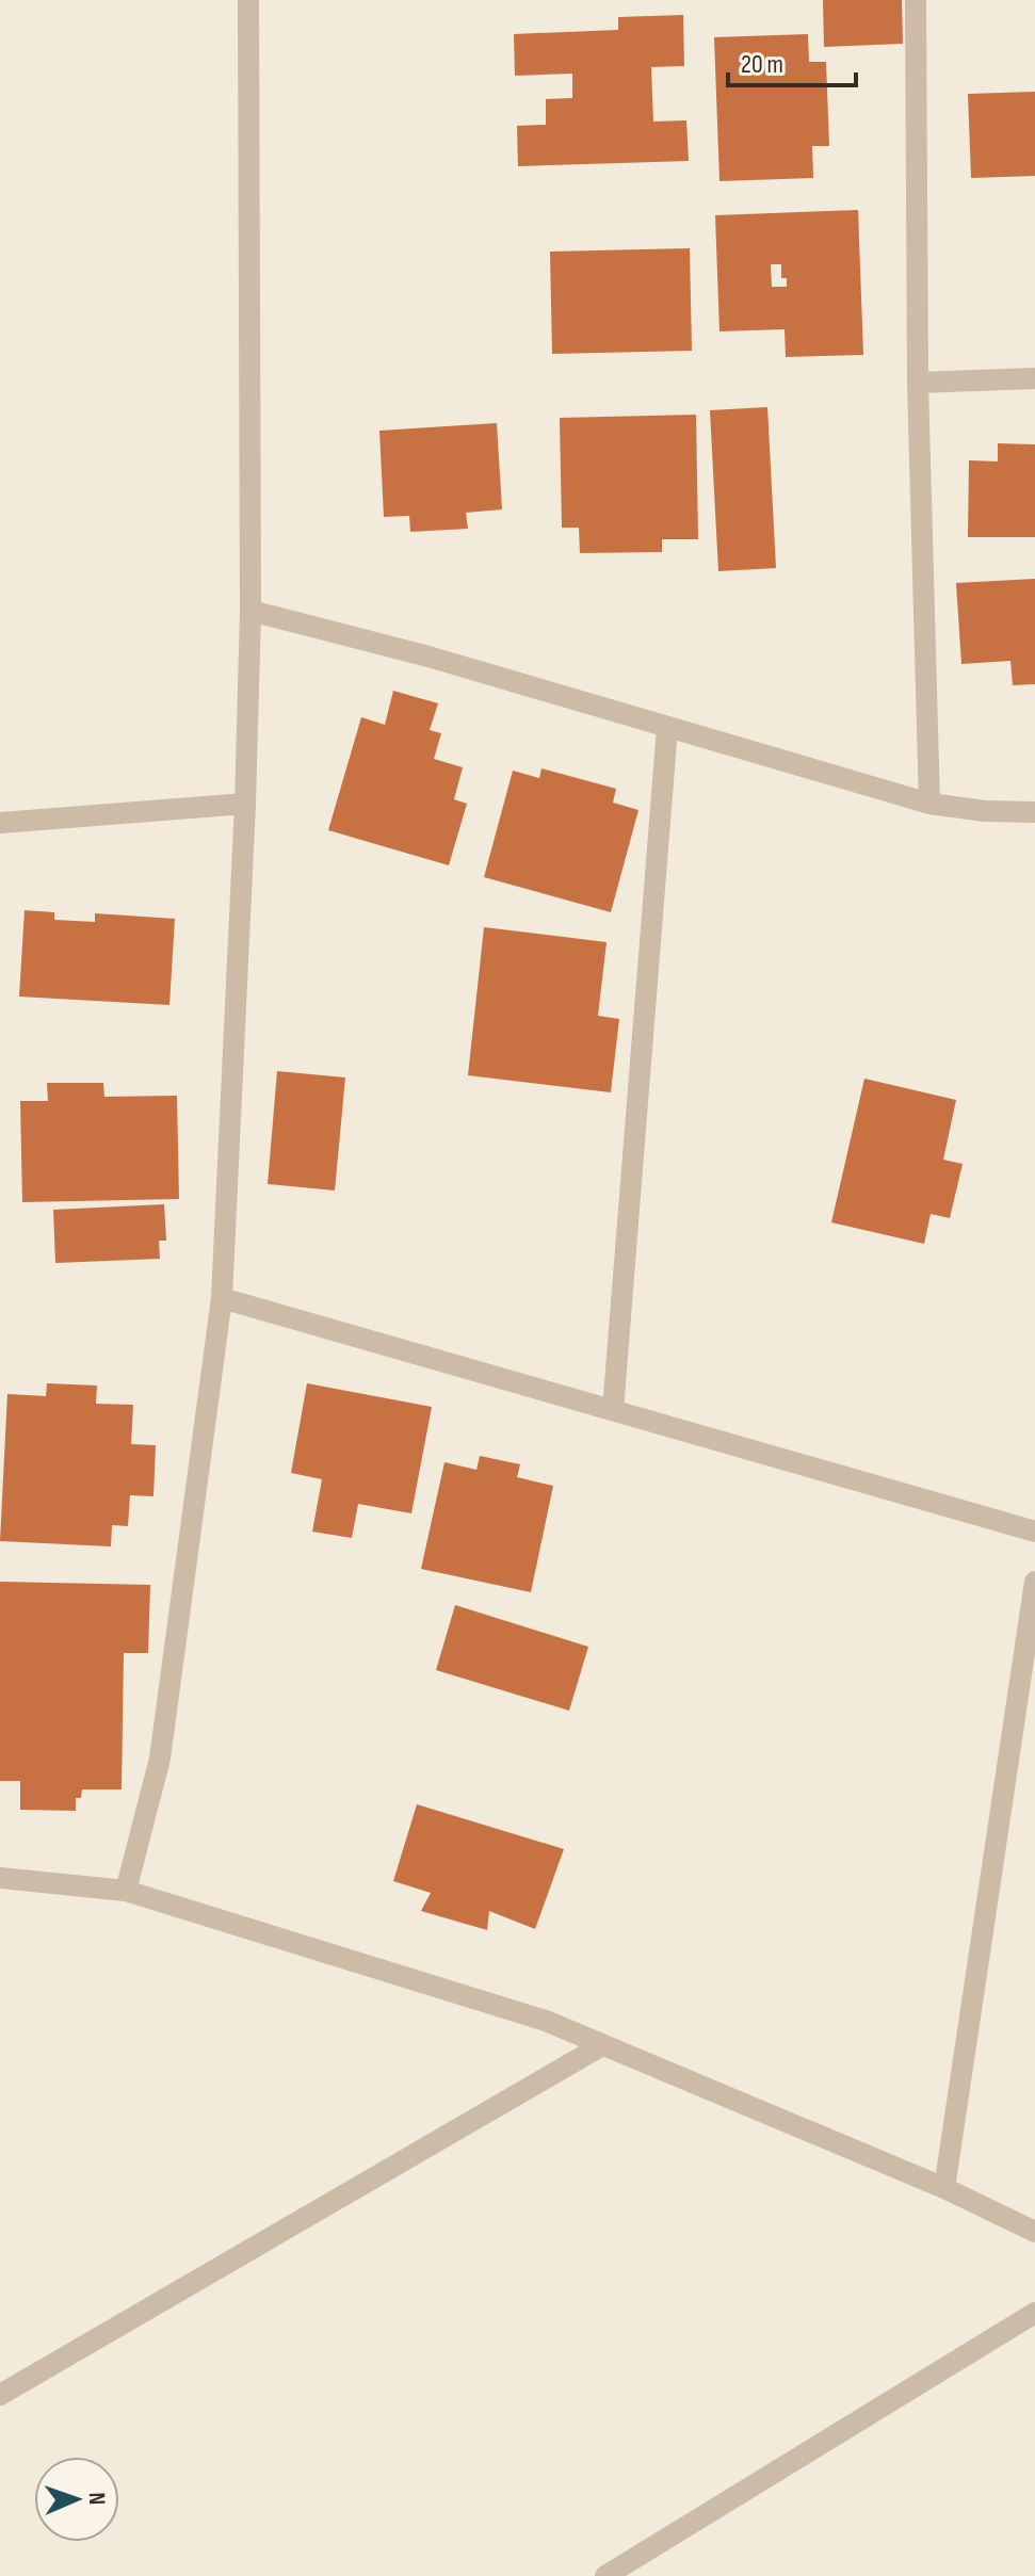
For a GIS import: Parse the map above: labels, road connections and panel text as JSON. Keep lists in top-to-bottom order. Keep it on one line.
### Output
{"scale_bar":"20 m","north":"right"}
